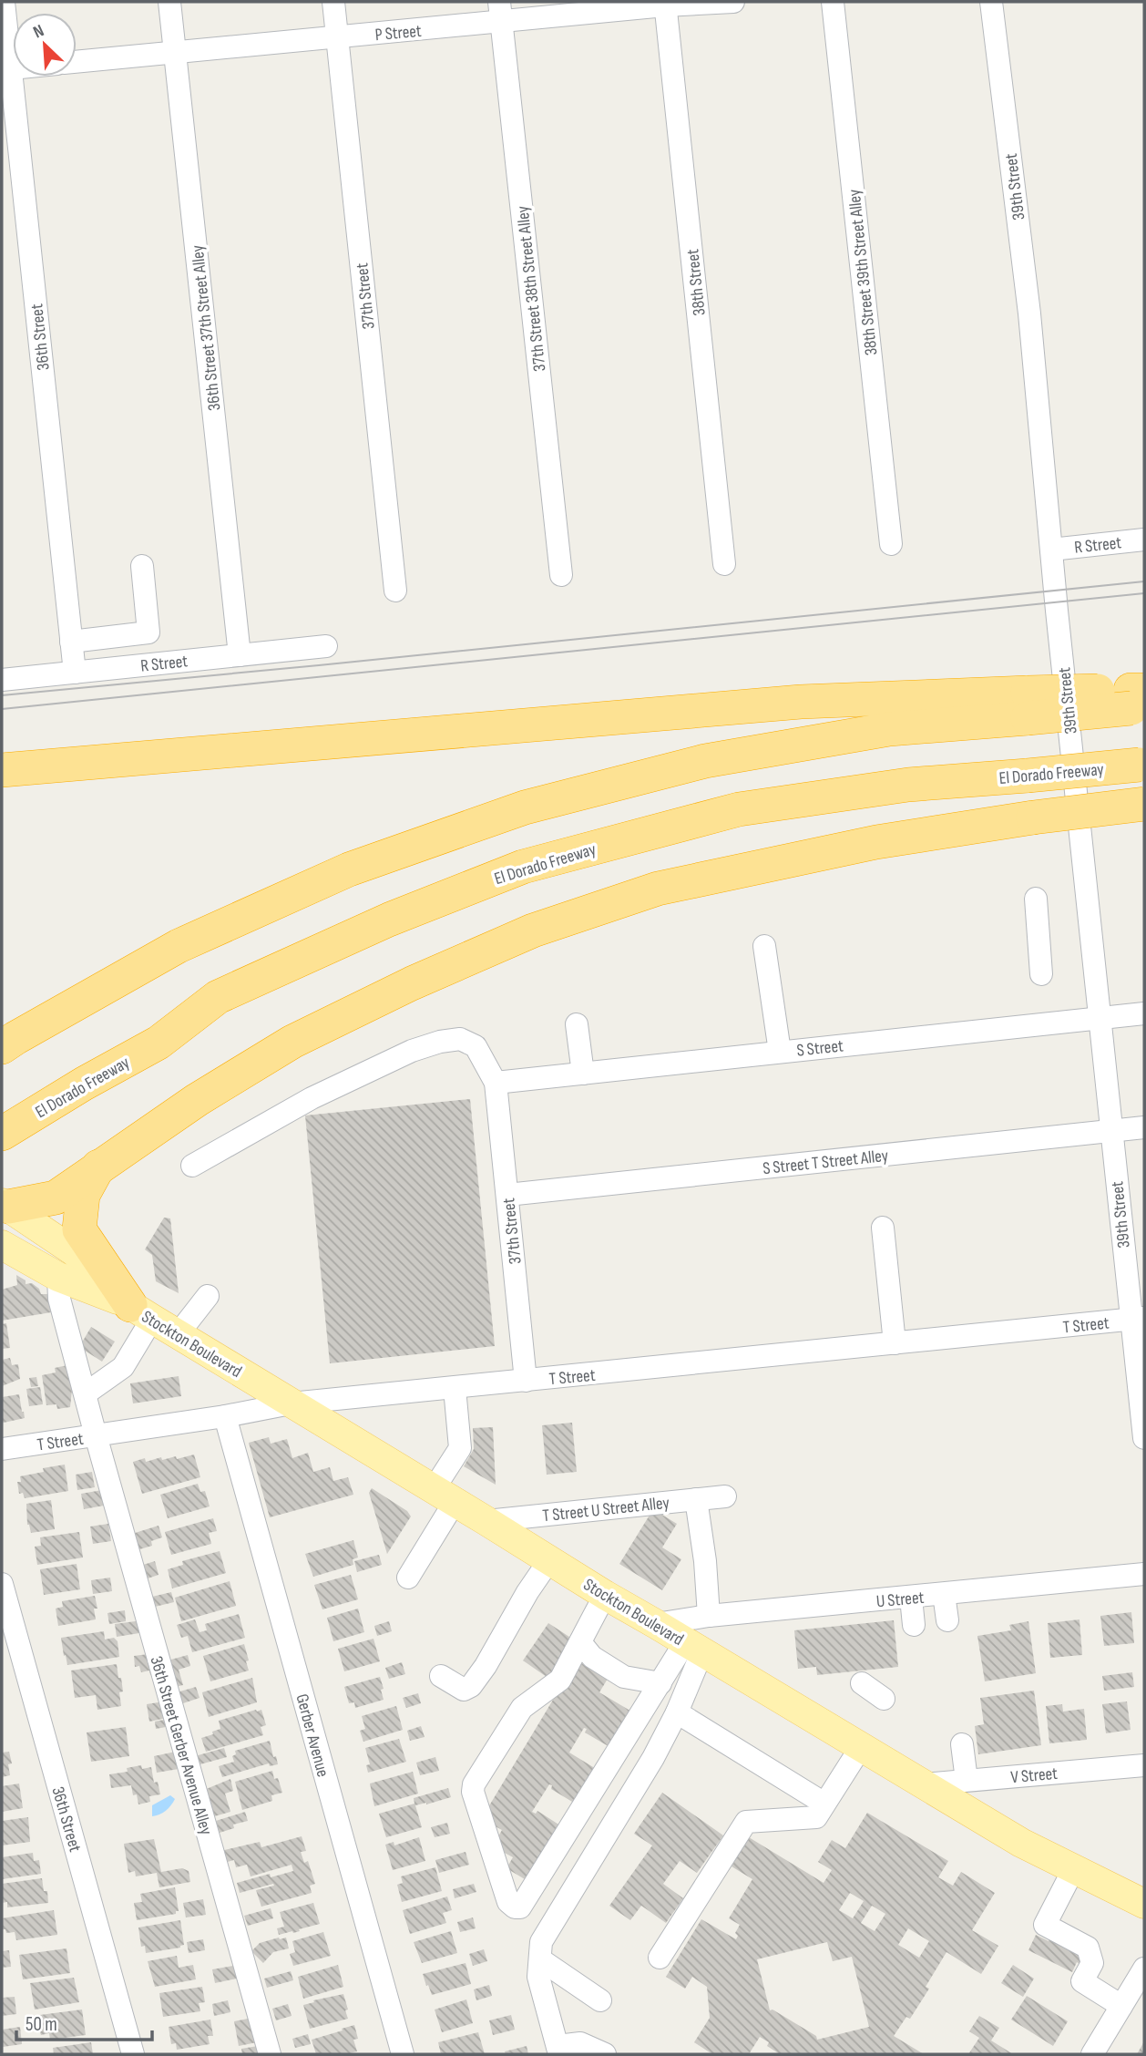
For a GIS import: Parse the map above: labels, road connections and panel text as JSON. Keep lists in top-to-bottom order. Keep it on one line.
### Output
{"streets":{"highway":["El Dorado Freeway"],"main road":["Stockton Boulevard"],"street":["P Street","39th Street","38th Street 39th Street Alley","38th Street","37th Street 38th Street Alley","37th Street","36th Street 37th Street Alley","36th Street","R Street","S Street","S Street T Street Alley","T Street","T Street U Street Alley","U Street","Gerber Avenue","36th Street Gerber Avenue Alley","V Street"]},"crossings":[["P Street","38th Street"],["P Street","37th Street 38th Street Alley"],["P Street","37th Street"],["P Street","36th Street 37th Street Alley"],["39th Street","R Street"],["39th Street","S Street"],["39th Street","S Street T Street Alley"],["39th Street","T Street"],["37th Street","S Street"],["37th Street","S Street T Street Alley"],["37th Street","T Street"],["36th Street 37th Street Alley","R Street"],["36th Street","R Street"],["T Street","Stockton Boulevard"],["T Street","Gerber Avenue"],["T Street","36th Street Gerber Avenue Alley"],["Stockton Boulevard","T Street U Street Alley"],["Stockton Boulevard","U Street"],["Stockton Boulevard","36th Street Gerber Avenue Alley"],["Stockton Boulevard","V Street"]],"scale_bar":"50 m","north":"top left"}
